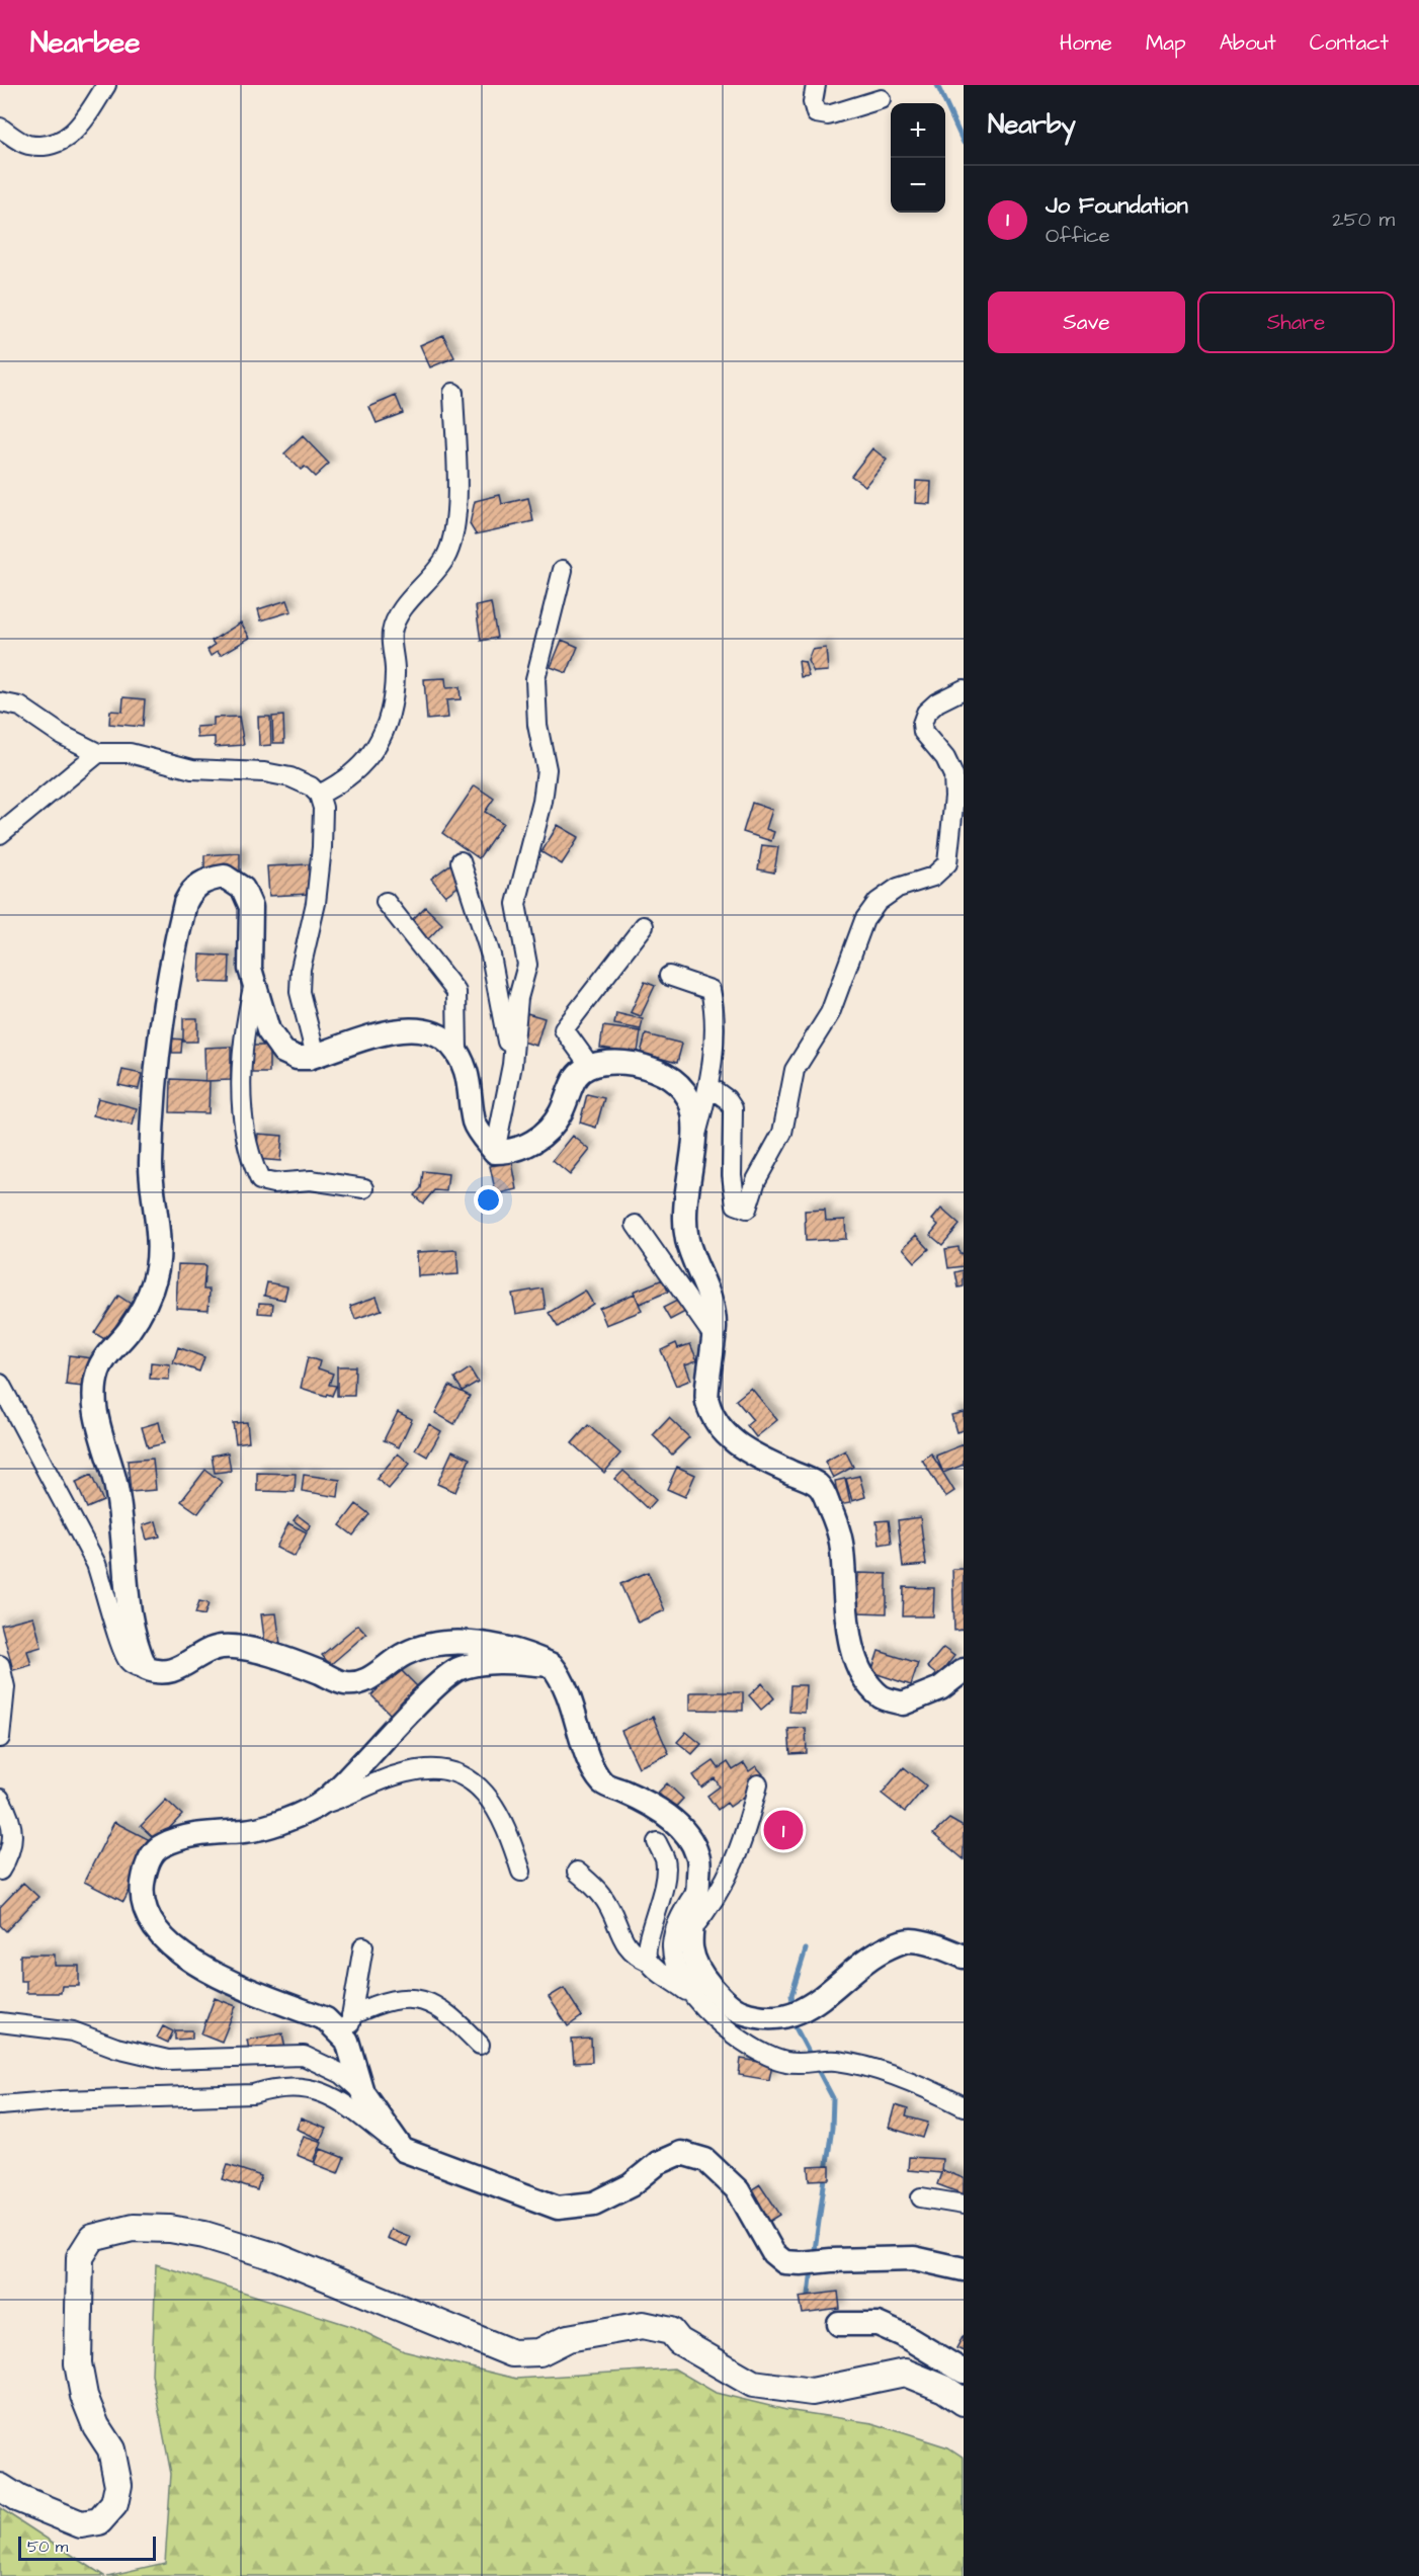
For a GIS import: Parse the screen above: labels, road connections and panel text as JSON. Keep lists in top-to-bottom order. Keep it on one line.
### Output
{"scale_bar":"50 m","page":{"header":"Nearbee","nav":["Home","Map","About","Contact"],"heading":"Nearby","map_buttons":["+","−"],"list":[{"mark":"1","name":"Jo Foundation","note":"Office","value":"250 m"}],"buttons":["Save","Share"],"pins":"1","scale":"50 m"}}
